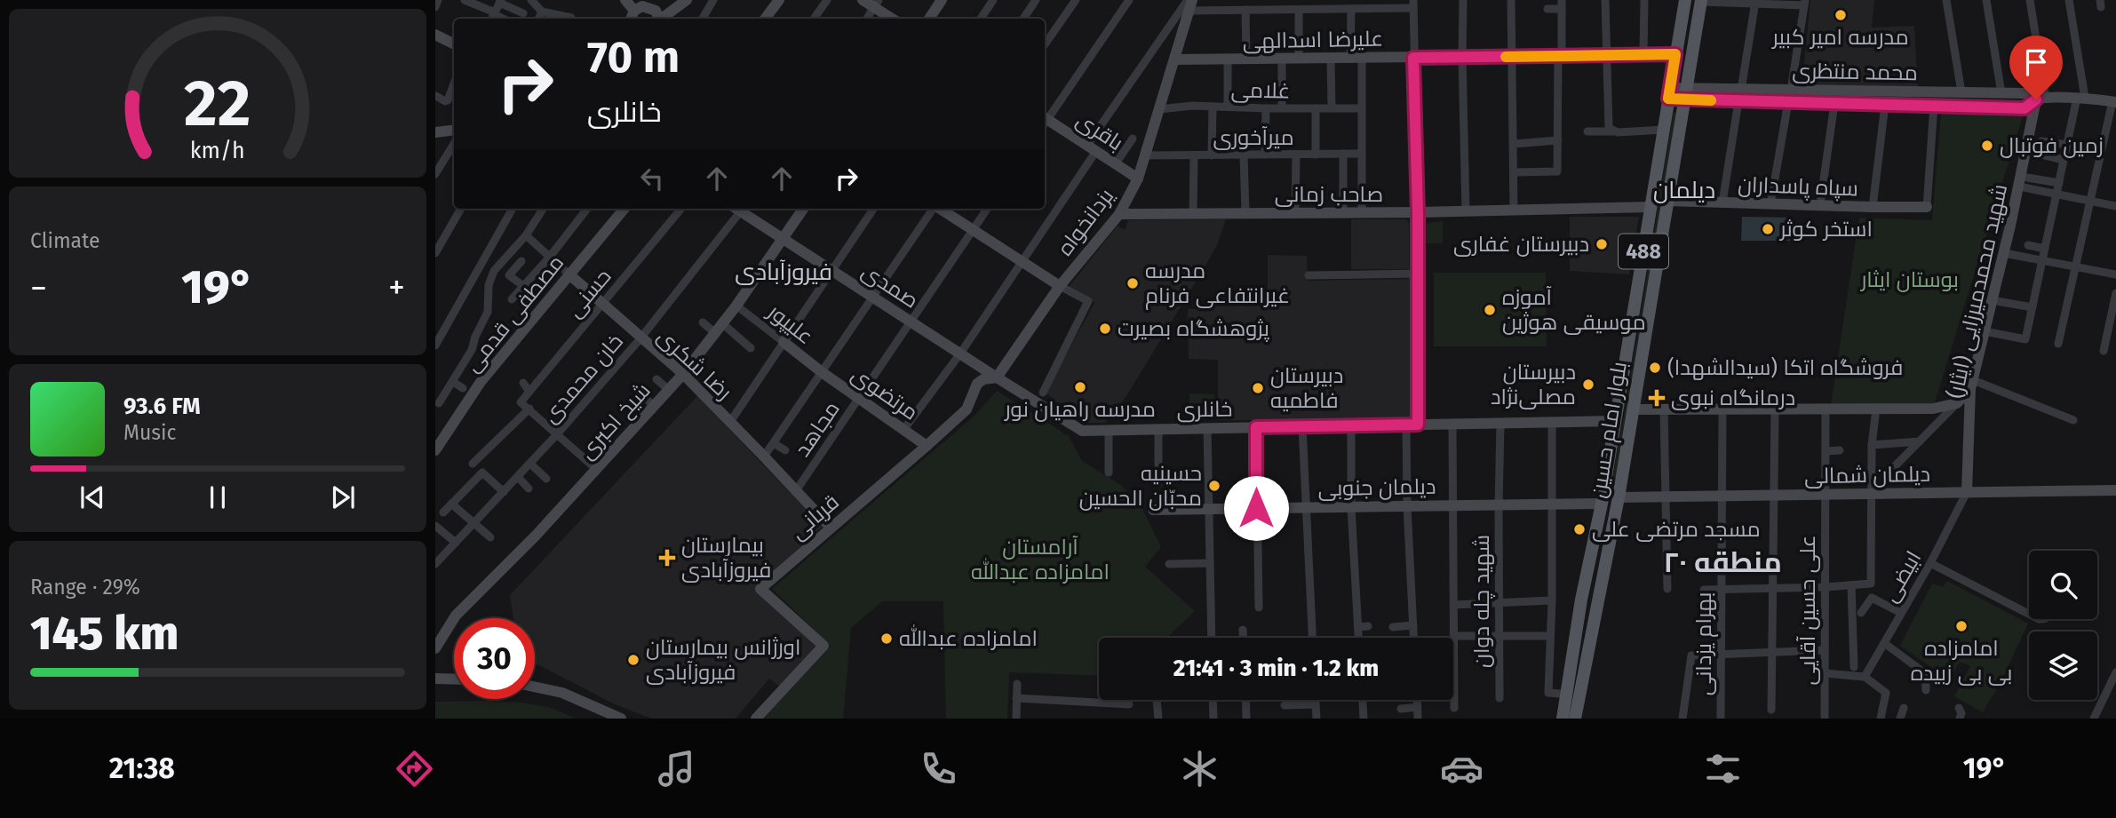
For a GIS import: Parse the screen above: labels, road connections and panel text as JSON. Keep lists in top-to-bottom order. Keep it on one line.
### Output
{"streets":{"main road":["488","بلوار امام حسین"],"street":["علیرضا اسدالهی","محمد منتظری","غلامی","باقری","میرآخوری","سپاه پاسداران","صاحب زمانی","یزدانخواه","صمدی","شهید محمدمیرزایی (ایثار)","حسنی","مصطفی قدمی","علیپور","رضا شکری","خان محمدی","مرتضوی","خانلری","شیخ اکبری","مجاهد","دیلمان شمالی","دیلمان جنوبی","قربانی","ابیضی","شهید چله دوان","علی حسین آقایی","بهرام یزدانی"]},"crossings":[["علیرضا اسدالهی","یزدانخواه"],["علیرضا اسدالهی","بلوار امام حسین"],["محمد منتظری","شهید محمدمیرزایی (ایثار)"],["محمد منتظری","بلوار امام حسین"],["غلامی","یزدانخواه"],["باقری","یزدانخواه"],["میرآخوری","یزدانخواه"],["سپاه پاسداران","بلوار امام حسین"],["صاحب زمانی","یزدانخواه"],["صاحب زمانی","بلوار امام حسین"],["یزدانخواه","صمدی"],["یزدانخواه","خانلری"],["یزدانخواه","قربانی"],["صمدی","خانلری"],["صمدی","شیخ اکبری"],["صمدی","مجاهد"],["صمدی","قربانی"],["شهید محمدمیرزایی (ایثار)","دیلمان شمالی"],["شهید محمدمیرزایی (ایثار)","ابیضی"],["حسنی","رضا شکری"],["مصطفی قدمی","رضا شکری"],["علیپور","مرتضوی"],["علیپور","شیخ اکبری"],["رضا شکری","خان محمدی"],["رضا شکری","شیخ اکبری"],["رضا شکری","مجاهد"],["رضا شکری","قربانی"],["مرتضوی","مجاهد"],["مرتضوی","قربانی"],["خانلری","بلوار امام حسین"],["خانلری","قربانی"],["خانلری","شهید چله دوان"],["بلوار امام حسین","دیلمان شمالی"],["بلوار امام حسین","دیلمان جنوبی"],["دیلمان شمالی","ابیضی"],["دیلمان شمالی","علی حسین آقایی"],["دیلمان شمالی","بهرام یزدانی"],["دیلمان جنوبی","شهید چله دوان"]],"districts":["دیلمان","فیروزآبادی","منطقه ۲۰"],"parks":["بوستان ایثار","آرامستان امامزاده عبدالله"],"places":{"other":["مدرسه امیر کبیر","زمین فوتبال","استخر کوثر","دبیرستان غفاری","مدرسه غیرانتفاعی فرنام","آموزه موسیقی هوژین","پژوهشگاه بصیرت","فروشگاه اتکا (سیدالشهدا)","دبیرستان مصلی‌نژاد","مدرسه راهیان نور","دبیرستان فاطمیه","حسینیه محبّان الحسین","مسجد مرتضی علی","امامزاده بی بی زبیده","امامزاده عبدالله","اورژانس بیمارستان فیروزآبادی"],"health":["درمانگاه نبوی","بیمارستان فیروزآبادی"]},"page":{"turn":["70 m","خانلری"],"tile":["Climate",["Range · 29%","145 km"]],"heat":["−","19°","+"],"song":["93.6 FM","Music"],"limit":"30","trip":"21:41 · 3 min · 1.2 km","tabs":["21:38","19°"],"gauge":["22","km/h"]}}
